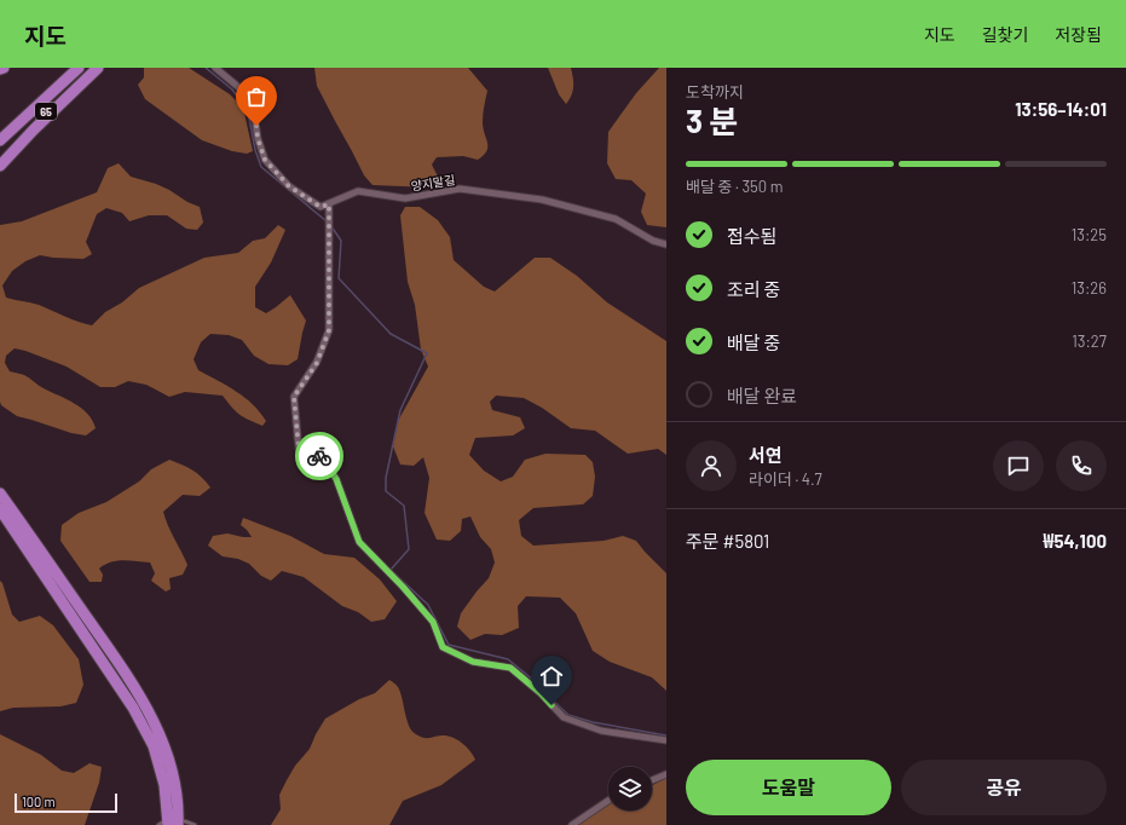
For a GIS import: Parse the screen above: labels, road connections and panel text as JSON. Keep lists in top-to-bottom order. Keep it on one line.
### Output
{"streets":{"highway":["65"],"street":["양지말길"]},"scale_bar":"100 m","page":{"header":"지도","nav":["지도","길찾기","저장됨"],"heading":["3 분","도착까지","13:56–14:01"],"panel":["서연","라이더 · 4.7","주문 #5801","₩54,100"],"bar":"배달 중 · 350 m","list":[["접수됨","13:25"],["조리 중","13:26"],["배달 중","13:27"],"배달 완료"],"buttons":["도움말","공유"],"scale":"100 m"}}
